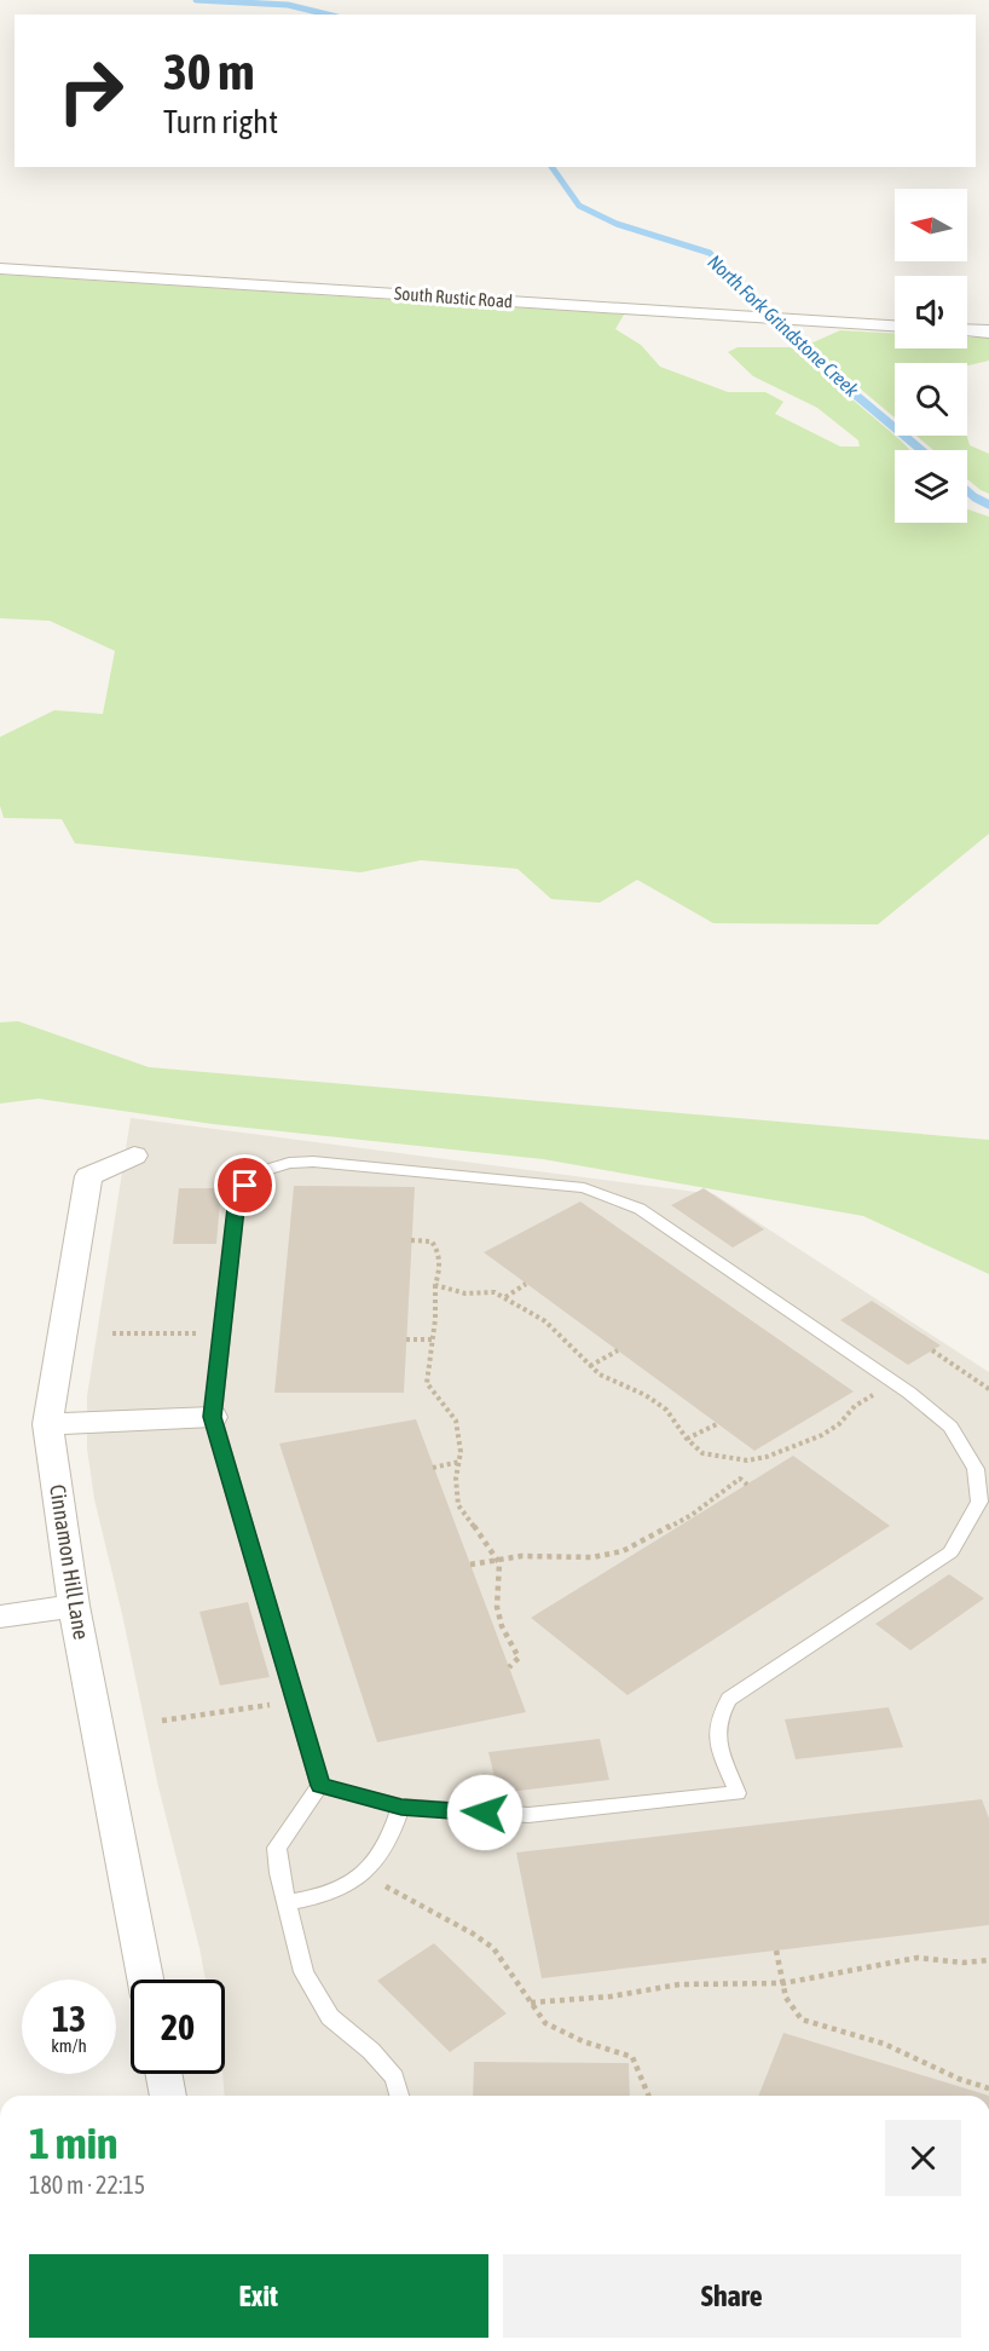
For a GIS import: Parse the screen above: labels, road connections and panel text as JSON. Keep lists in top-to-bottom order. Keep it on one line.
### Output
{"streets":{"street":["South Rustic Road","Cinnamon Hill Lane"]},"water":["North Fork Grindstone Creek"],"north":"left","page":{"turn":["30 m","Turn right"],"speed":"13 km/h","limit":"20","heading":["1 min","180 m · 22:15"],"buttons":["Exit","Share"]}}
